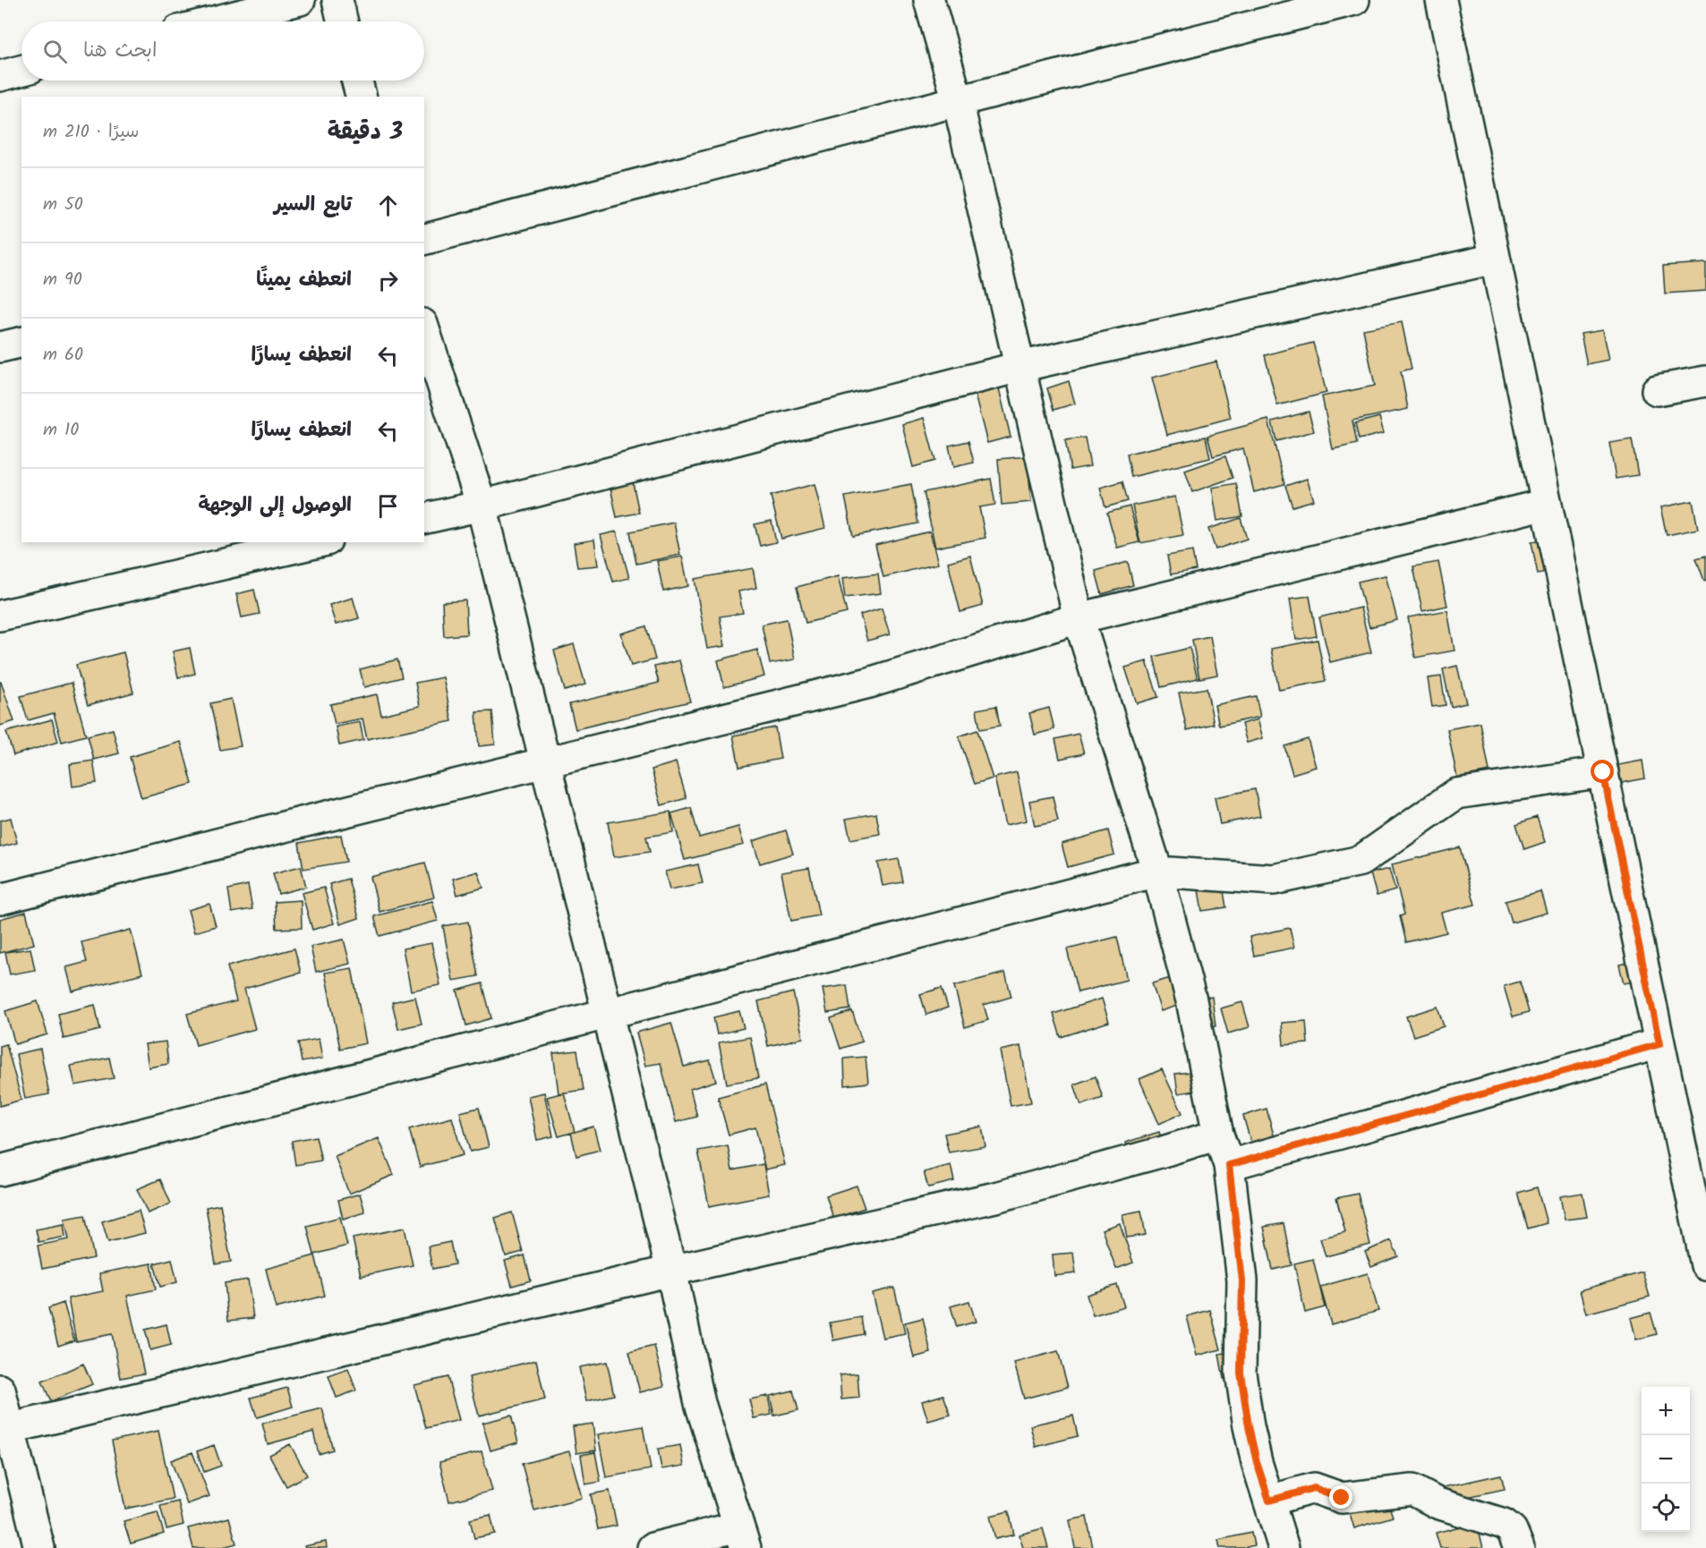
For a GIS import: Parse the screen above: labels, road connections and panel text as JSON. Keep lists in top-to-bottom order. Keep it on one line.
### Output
{"page":{"search":"ابحث هنا","heading":["3 دقيقة","سيرًا · 210 m"],"list":[["تابع السير","50 m"],["انعطف يمينًا","90 m"],["انعطف يسارًا","60 m"],["انعطف يسارًا","10 m"],"الوصول إلى الوجهة"],"map_buttons":["+","−"]}}
